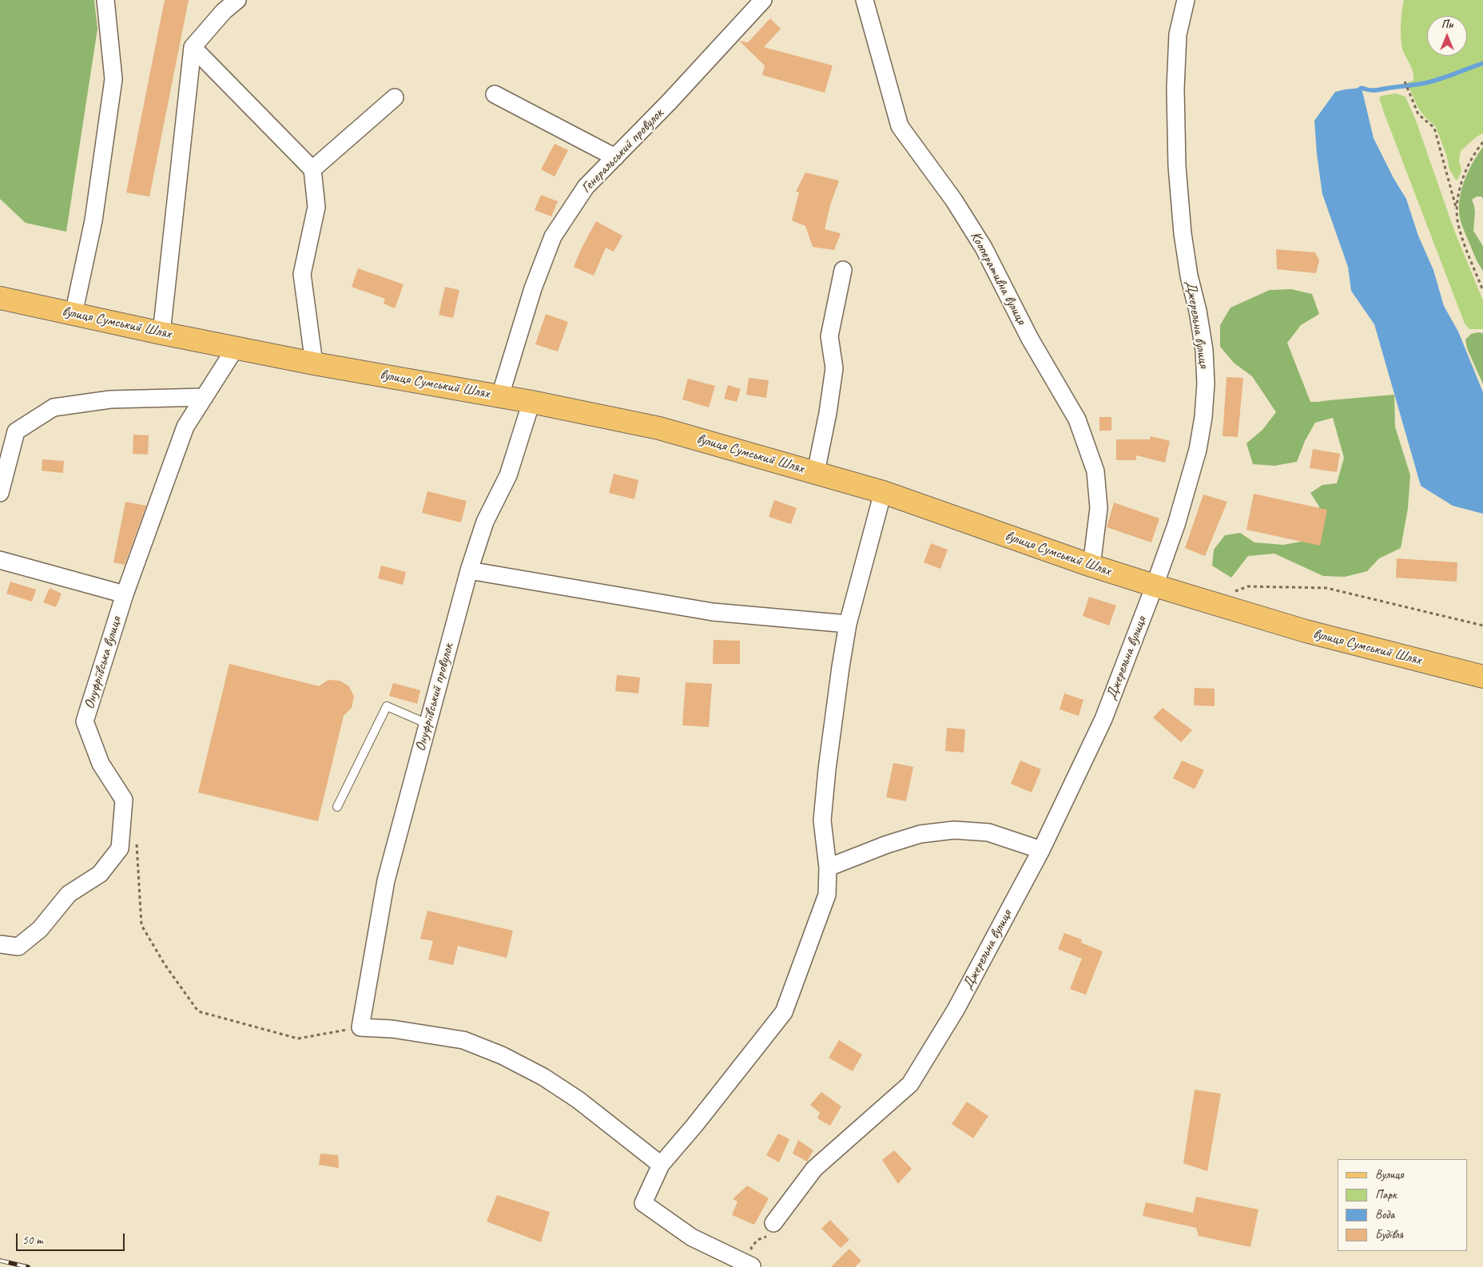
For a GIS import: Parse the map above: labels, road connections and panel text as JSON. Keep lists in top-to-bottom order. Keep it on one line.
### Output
{"streets":{"main road":["вулиця Сумський Шлях"],"street":["Генеральський провулок","Кооперативна вулиця","Джерельна вулиця","Онуфріївська вулиця","Онуфріївський провулок"]},"crossings":[["Генеральський провулок","вулиця Сумський Шлях"],["Кооперативна вулиця","вулиця Сумський Шлях"],["вулиця Сумський Шлях","Джерельна вулиця"],["вулиця Сумський Шлях","Онуфріївська вулиця"],["вулиця Сумський Шлях","Онуфріївський провулок"]],"legend":["Вулиця","Парк","Вода","Будівля"],"scale_bar":"50 m","north":"top"}
